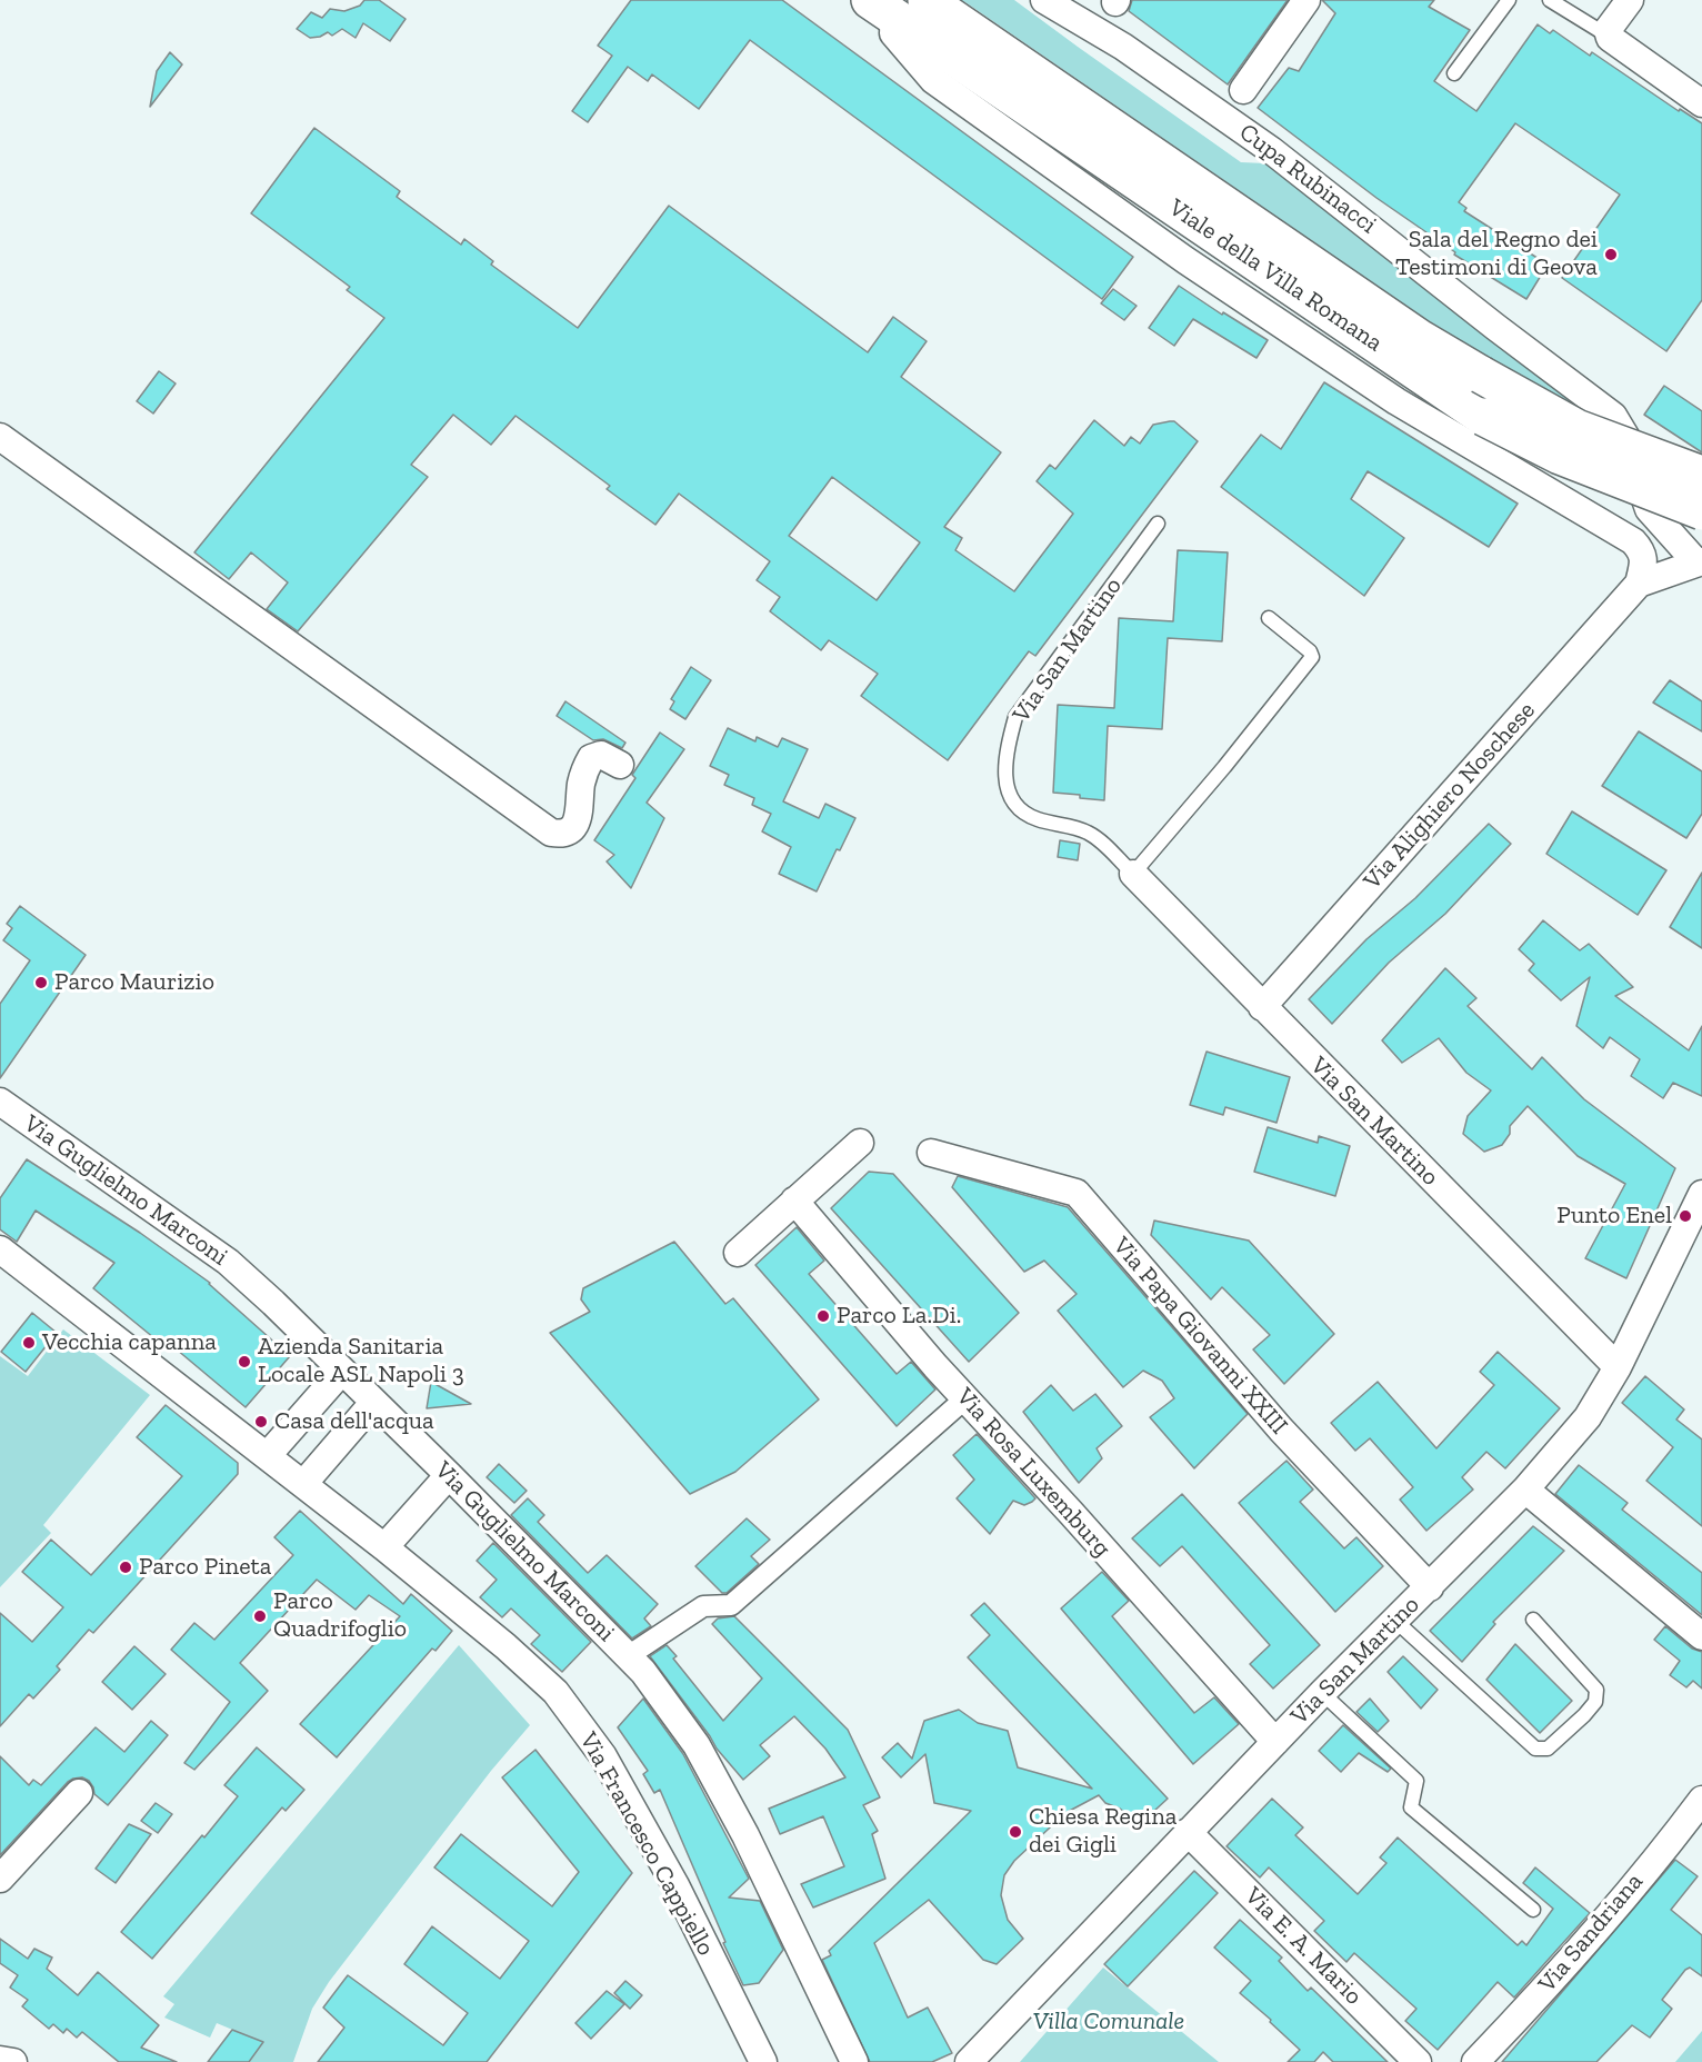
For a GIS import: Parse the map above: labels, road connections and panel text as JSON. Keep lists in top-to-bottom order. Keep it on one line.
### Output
{"streets":{"main road":["Viale della Villa Romana"],"street":["Cupa Rubinacci","Via San Martino","Via Alighiero Noschese","Via Guglielmo Marconi","Via Papa Giovanni XXIII","Via Rosa Luxemburg","Via Francesco Cappiello","Via Sandriana","Via E. A. Mario"]},"crossings":[["Via San Martino","Via Alighiero Noschese"],["Via San Martino","Via Papa Giovanni XXIII"],["Via San Martino","Via Rosa Luxemburg"],["Via San Martino","Via E. A. Mario"]],"parks":["Villa Comunale"],"places":["Sala del Regno dei Testimoni di Geova","Parco Maurizio","Punto Enel","Parco La.Di.","Vecchia capanna","Azienda Sanitaria Locale ASL Napoli 3","Casa dell'acqua","Parco Pineta","Parco Quadrifoglio","Chiesa Regina dei Gigli"]}
